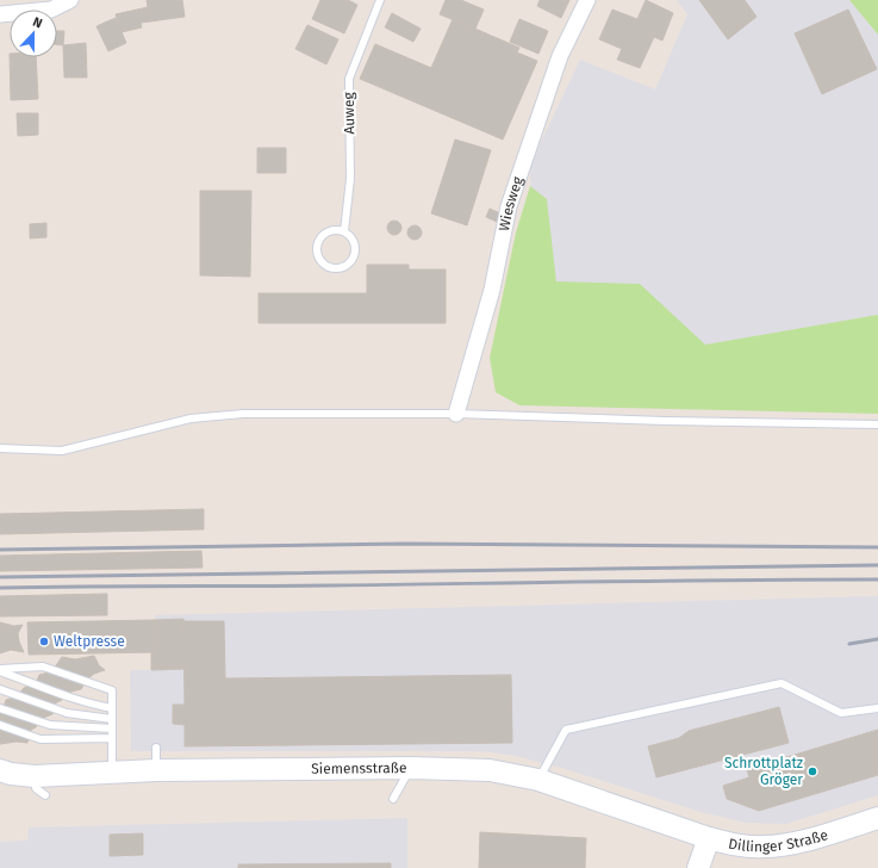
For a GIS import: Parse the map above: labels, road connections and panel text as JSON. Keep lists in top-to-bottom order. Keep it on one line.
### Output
{"streets":{"main road":["Siemensstraße","Dillinger Straße"],"street":["Wiesweg"],"lane":["Auweg"]},"crossings":[["Siemensstraße","Dillinger Straße"]],"places":["Weltpresse","Schrottplatz Gröger"],"north":"top"}
